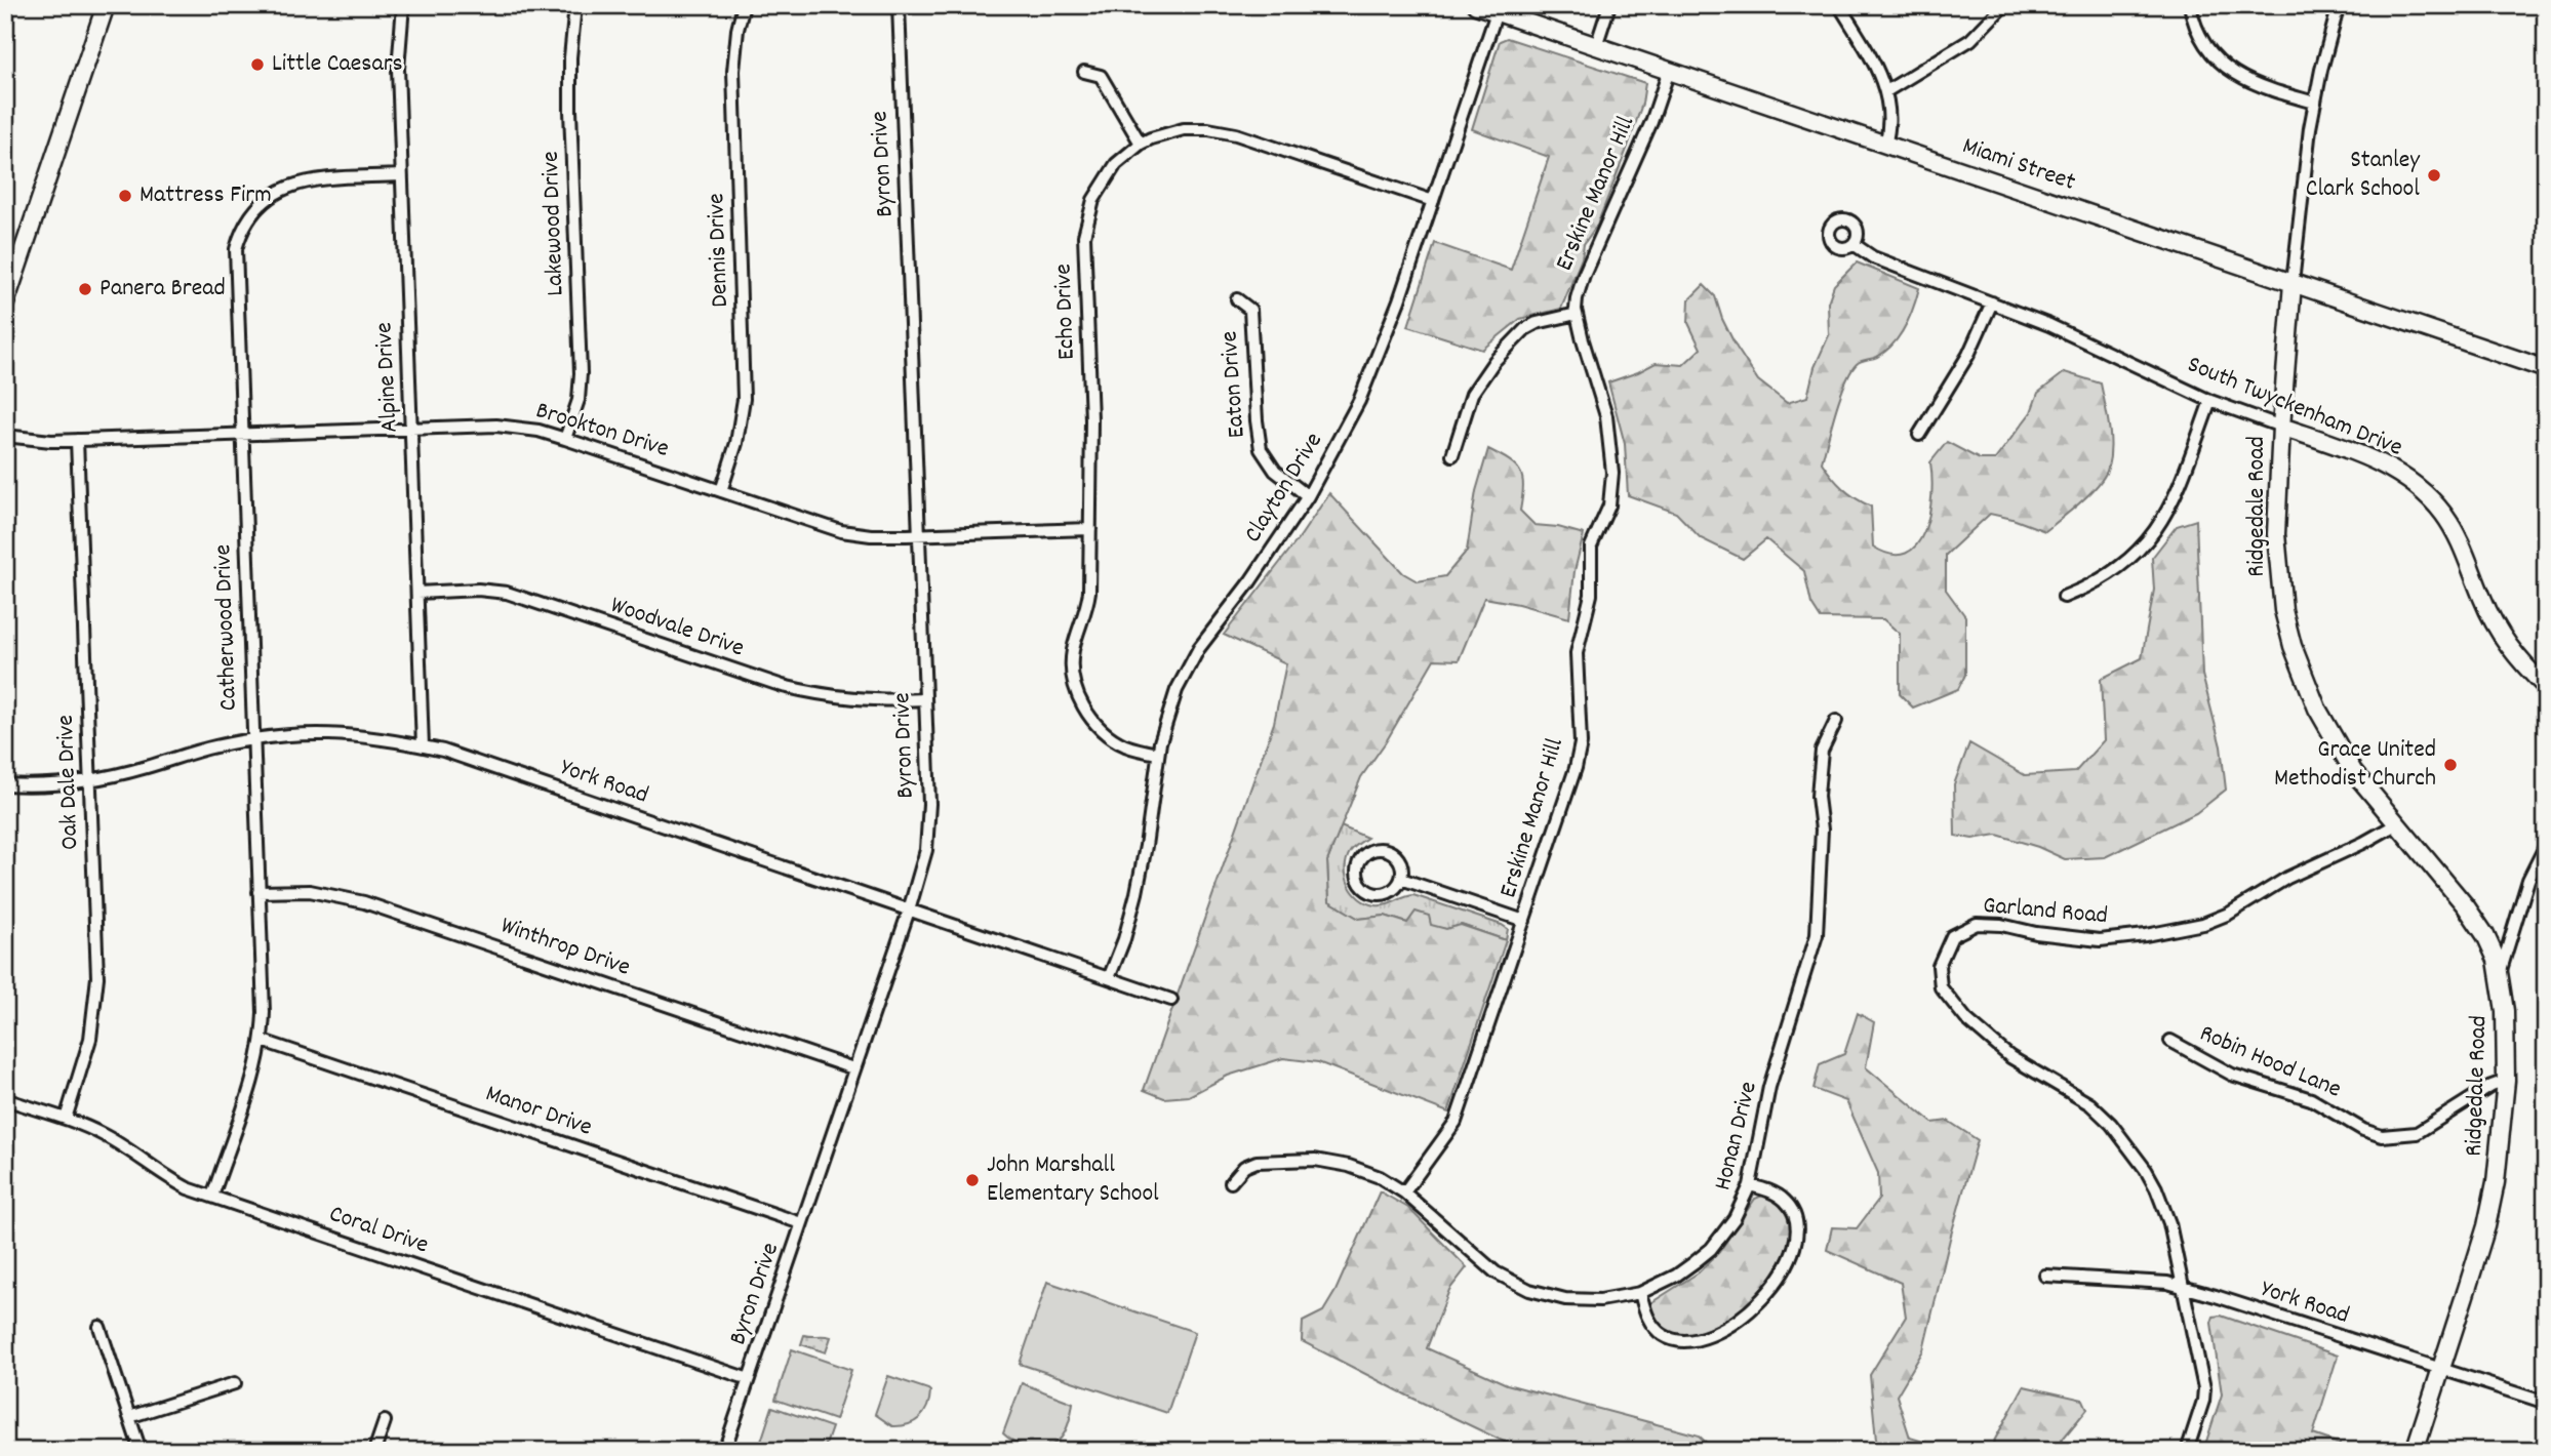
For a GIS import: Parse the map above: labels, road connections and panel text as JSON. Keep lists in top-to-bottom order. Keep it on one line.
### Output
{"streets":{"street":["Byron Drive","Miami Street","Erskine Manor Hill","Lakewood Drive","Dennis Drive","Echo Drive","Alpine Drive","Eaton Drive","South Twyckenham Drive","Brookton Drive","Clayton Drive","Ridgedale Road","Catherwood Drive","Woodvale Drive","Oak Dale Drive","York Road","Garland Road","Winthrop Drive","Robin Hood Lane","Manor Drive","Honan Drive","Coral Drive"]},"crossings":[["Byron Drive","Brookton Drive"],["Byron Drive","Woodvale Drive"],["Byron Drive","York Road"],["Byron Drive","Winthrop Drive"],["Byron Drive","Manor Drive"],["Byron Drive","Coral Drive"],["Miami Street","Erskine Manor Hill"],["Miami Street","Clayton Drive"],["Miami Street","Ridgedale Road"],["Erskine Manor Hill","Honan Drive"],["Lakewood Drive","Brookton Drive"],["Dennis Drive","Brookton Drive"],["Echo Drive","Brookton Drive"],["Echo Drive","Clayton Drive"],["Alpine Drive","Brookton Drive"],["Alpine Drive","Catherwood Drive"],["Alpine Drive","Woodvale Drive"],["Alpine Drive","York Road"],["Eaton Drive","Clayton Drive"],["South Twyckenham Drive","Ridgedale Road"],["Brookton Drive","Catherwood Drive"],["Brookton Drive","Oak Dale Drive"],["Clayton Drive","York Road"],["Ridgedale Road","York Road"],["Ridgedale Road","Garland Road"],["Ridgedale Road","Robin Hood Lane"],["Catherwood Drive","York Road"],["Catherwood Drive","Winthrop Drive"],["Catherwood Drive","Manor Drive"],["Catherwood Drive","Coral Drive"],["Oak Dale Drive","York Road"],["Oak Dale Drive","Coral Drive"],["York Road","Garland Road"]],"places":["Little Caesars","Stanley Clark School","Mattress Firm","Panera Bread","Grace United Methodist Church","John Marshall Elementary School"]}
